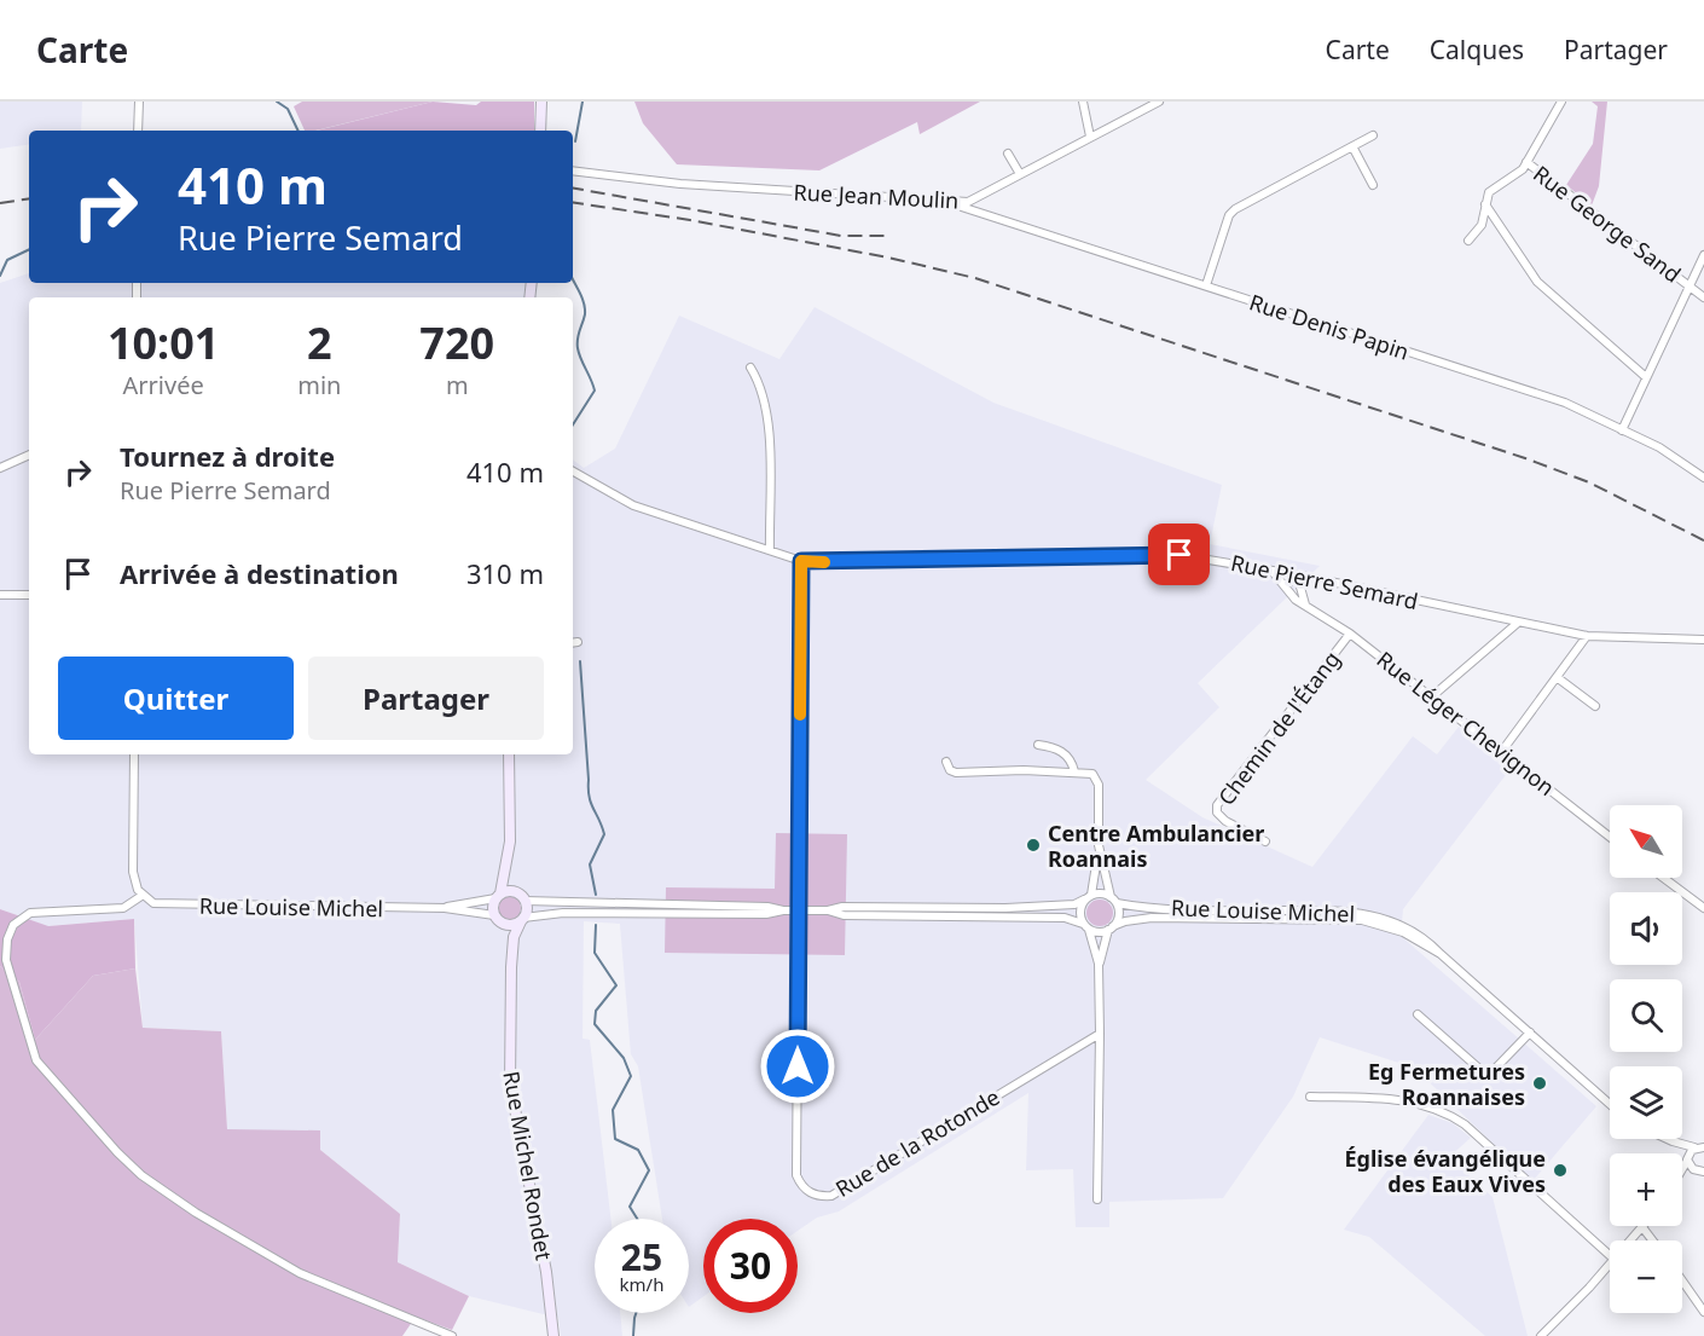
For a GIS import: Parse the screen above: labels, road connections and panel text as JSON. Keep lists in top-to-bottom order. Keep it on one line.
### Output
{"streets":{"street":["Rue Jean Moulin","Rue George Sand","Rue Denis Papin","Rue Pierre Semard","Rue Léger Chevignon","Chemin de l'Étang","Rue Louise Michel","Rue de la Rotonde","Rue Michel Rondet"]},"crossings":[["Rue Jean Moulin","Rue Denis Papin"],["Rue Pierre Semard","Rue Léger Chevignon"],["Rue Pierre Semard","Rue de la Rotonde"],["Rue Léger Chevignon","Chemin de l'Étang"],["Rue Louise Michel","Rue Michel Rondet"]],"places":["Centre Ambulancier Roannais","Eg Fermetures Roannaises","Église évangélique des Eaux Vives"],"north":"top left","page":{"header":"Carte","nav":["Carte","Calques","Partager"],"turn":["410 m","Rue Pierre Semard"],"eta":["10:01","Arrivée","2","min","720","m"],"list":[{"name":"Tournez à droite","note":"Rue Pierre Semard","value":"410 m"},{"name":"Arrivée à destination","value":"310 m"}],"buttons":["Quitter","Partager"],"map_buttons":["+","−"],"speed":"25 km/h","limit":"30"}}
